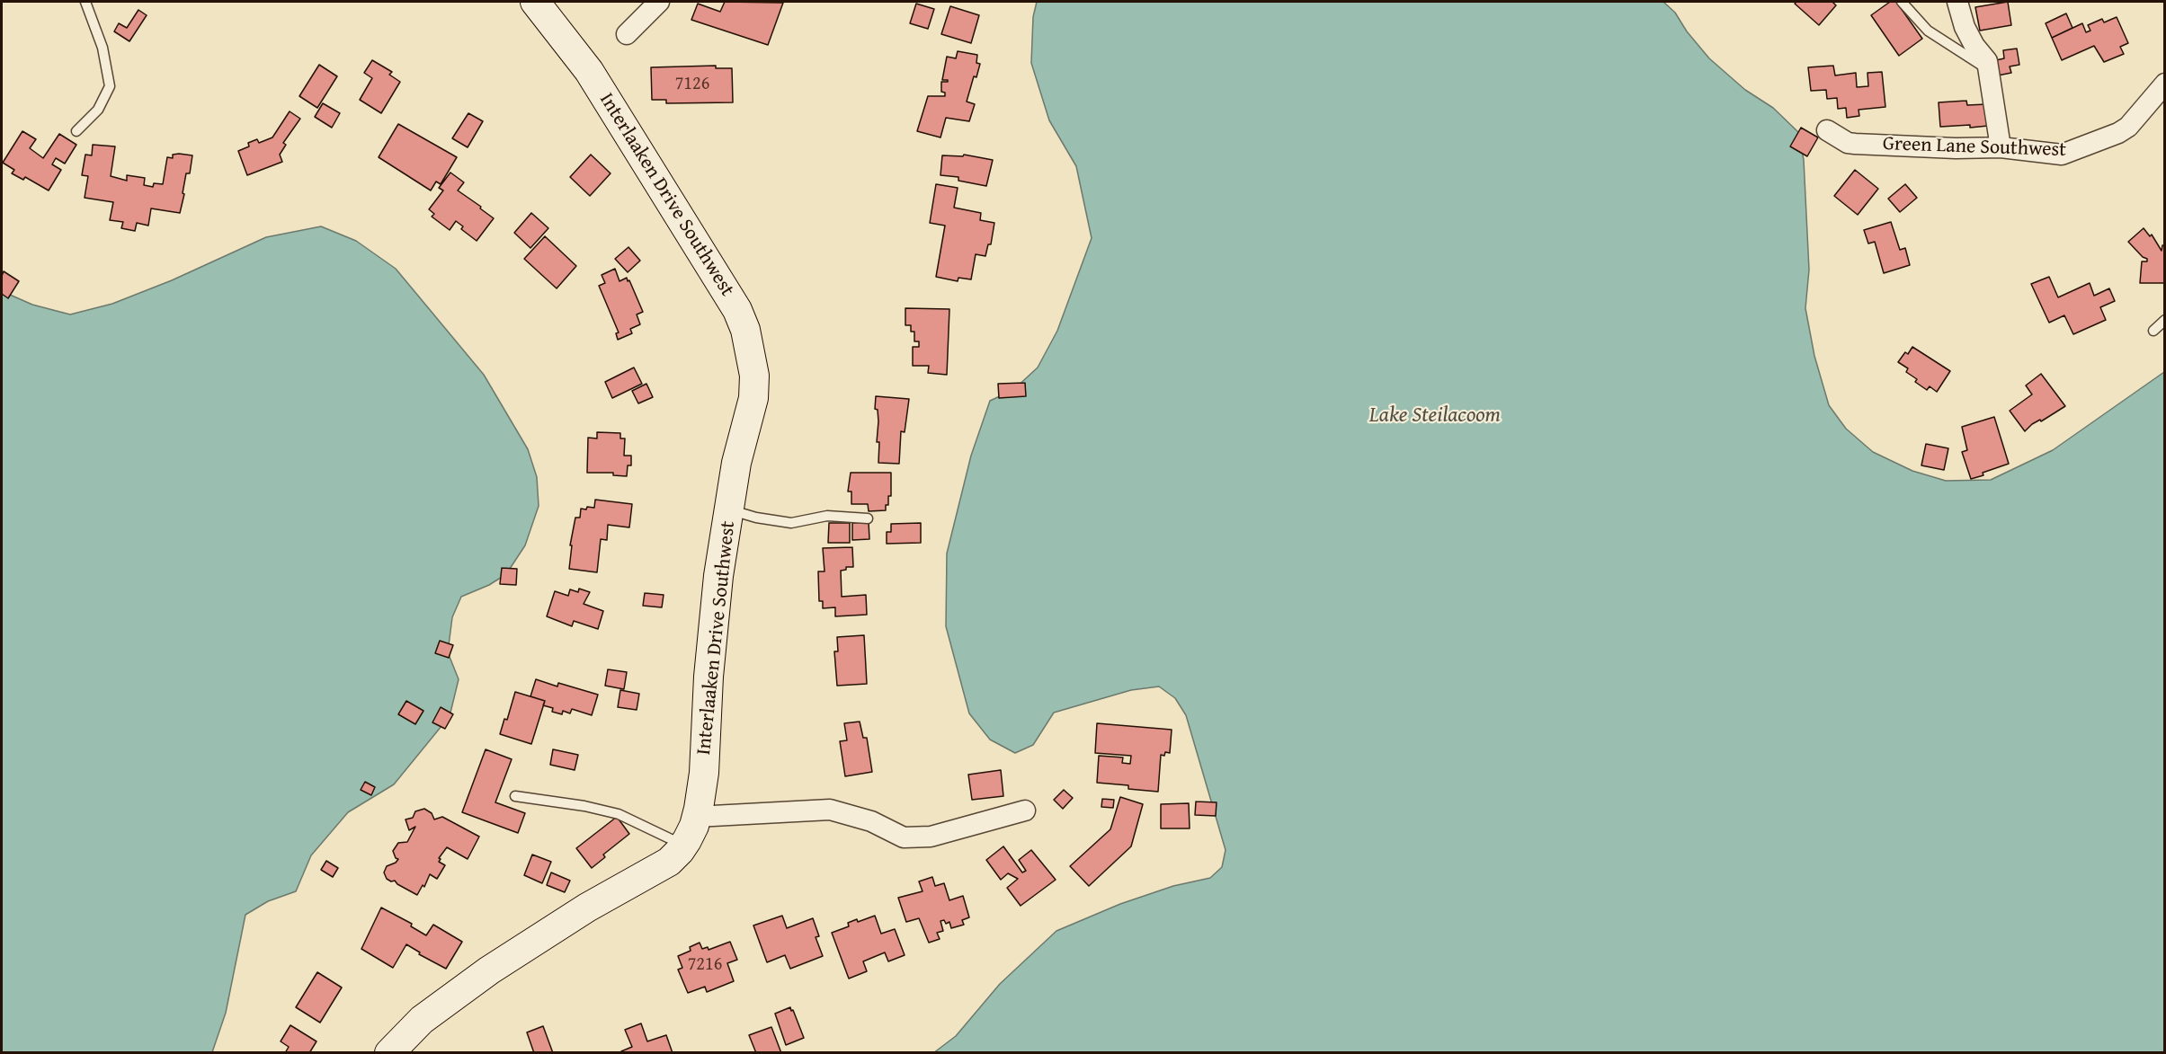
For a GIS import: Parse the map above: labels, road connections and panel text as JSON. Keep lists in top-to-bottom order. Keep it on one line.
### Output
{"streets":{"street":["Green Lane Southwest","Interlaaken Drive Southwest"]},"water":["Lake Steilacoom"],"house_numbers":["7126","7216"]}
